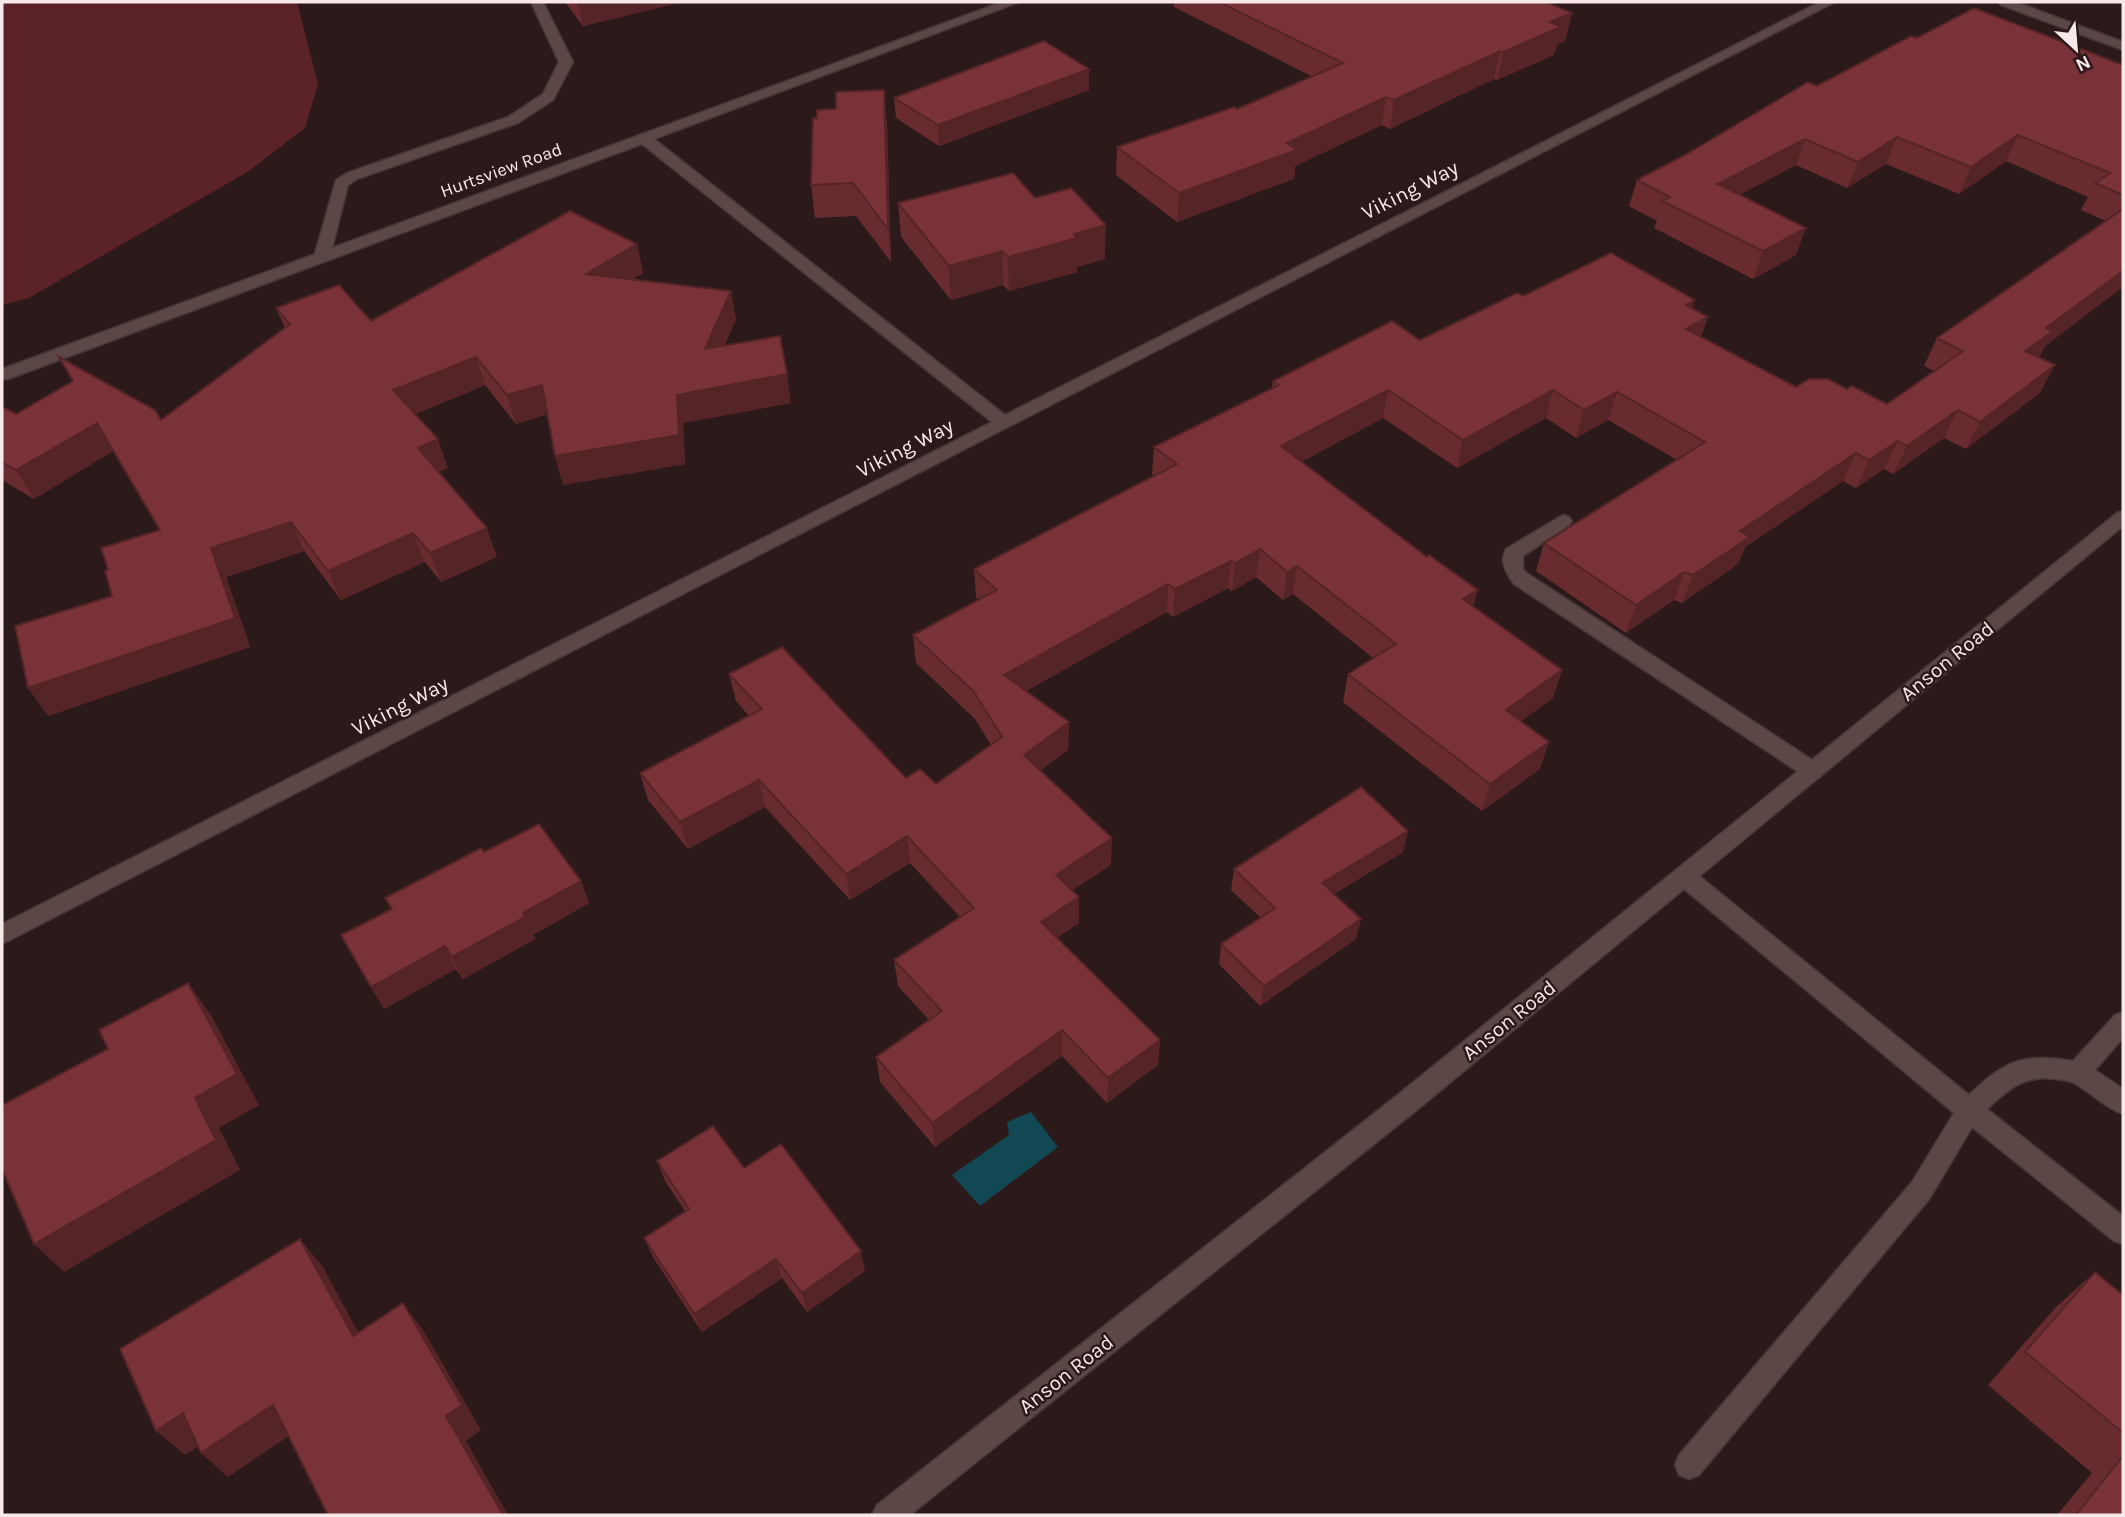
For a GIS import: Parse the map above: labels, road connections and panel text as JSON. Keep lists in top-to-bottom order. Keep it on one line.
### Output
{"streets":{"street":["Hurtsview Road","Viking Way","Anson Road"]},"north":"bottom right"}
